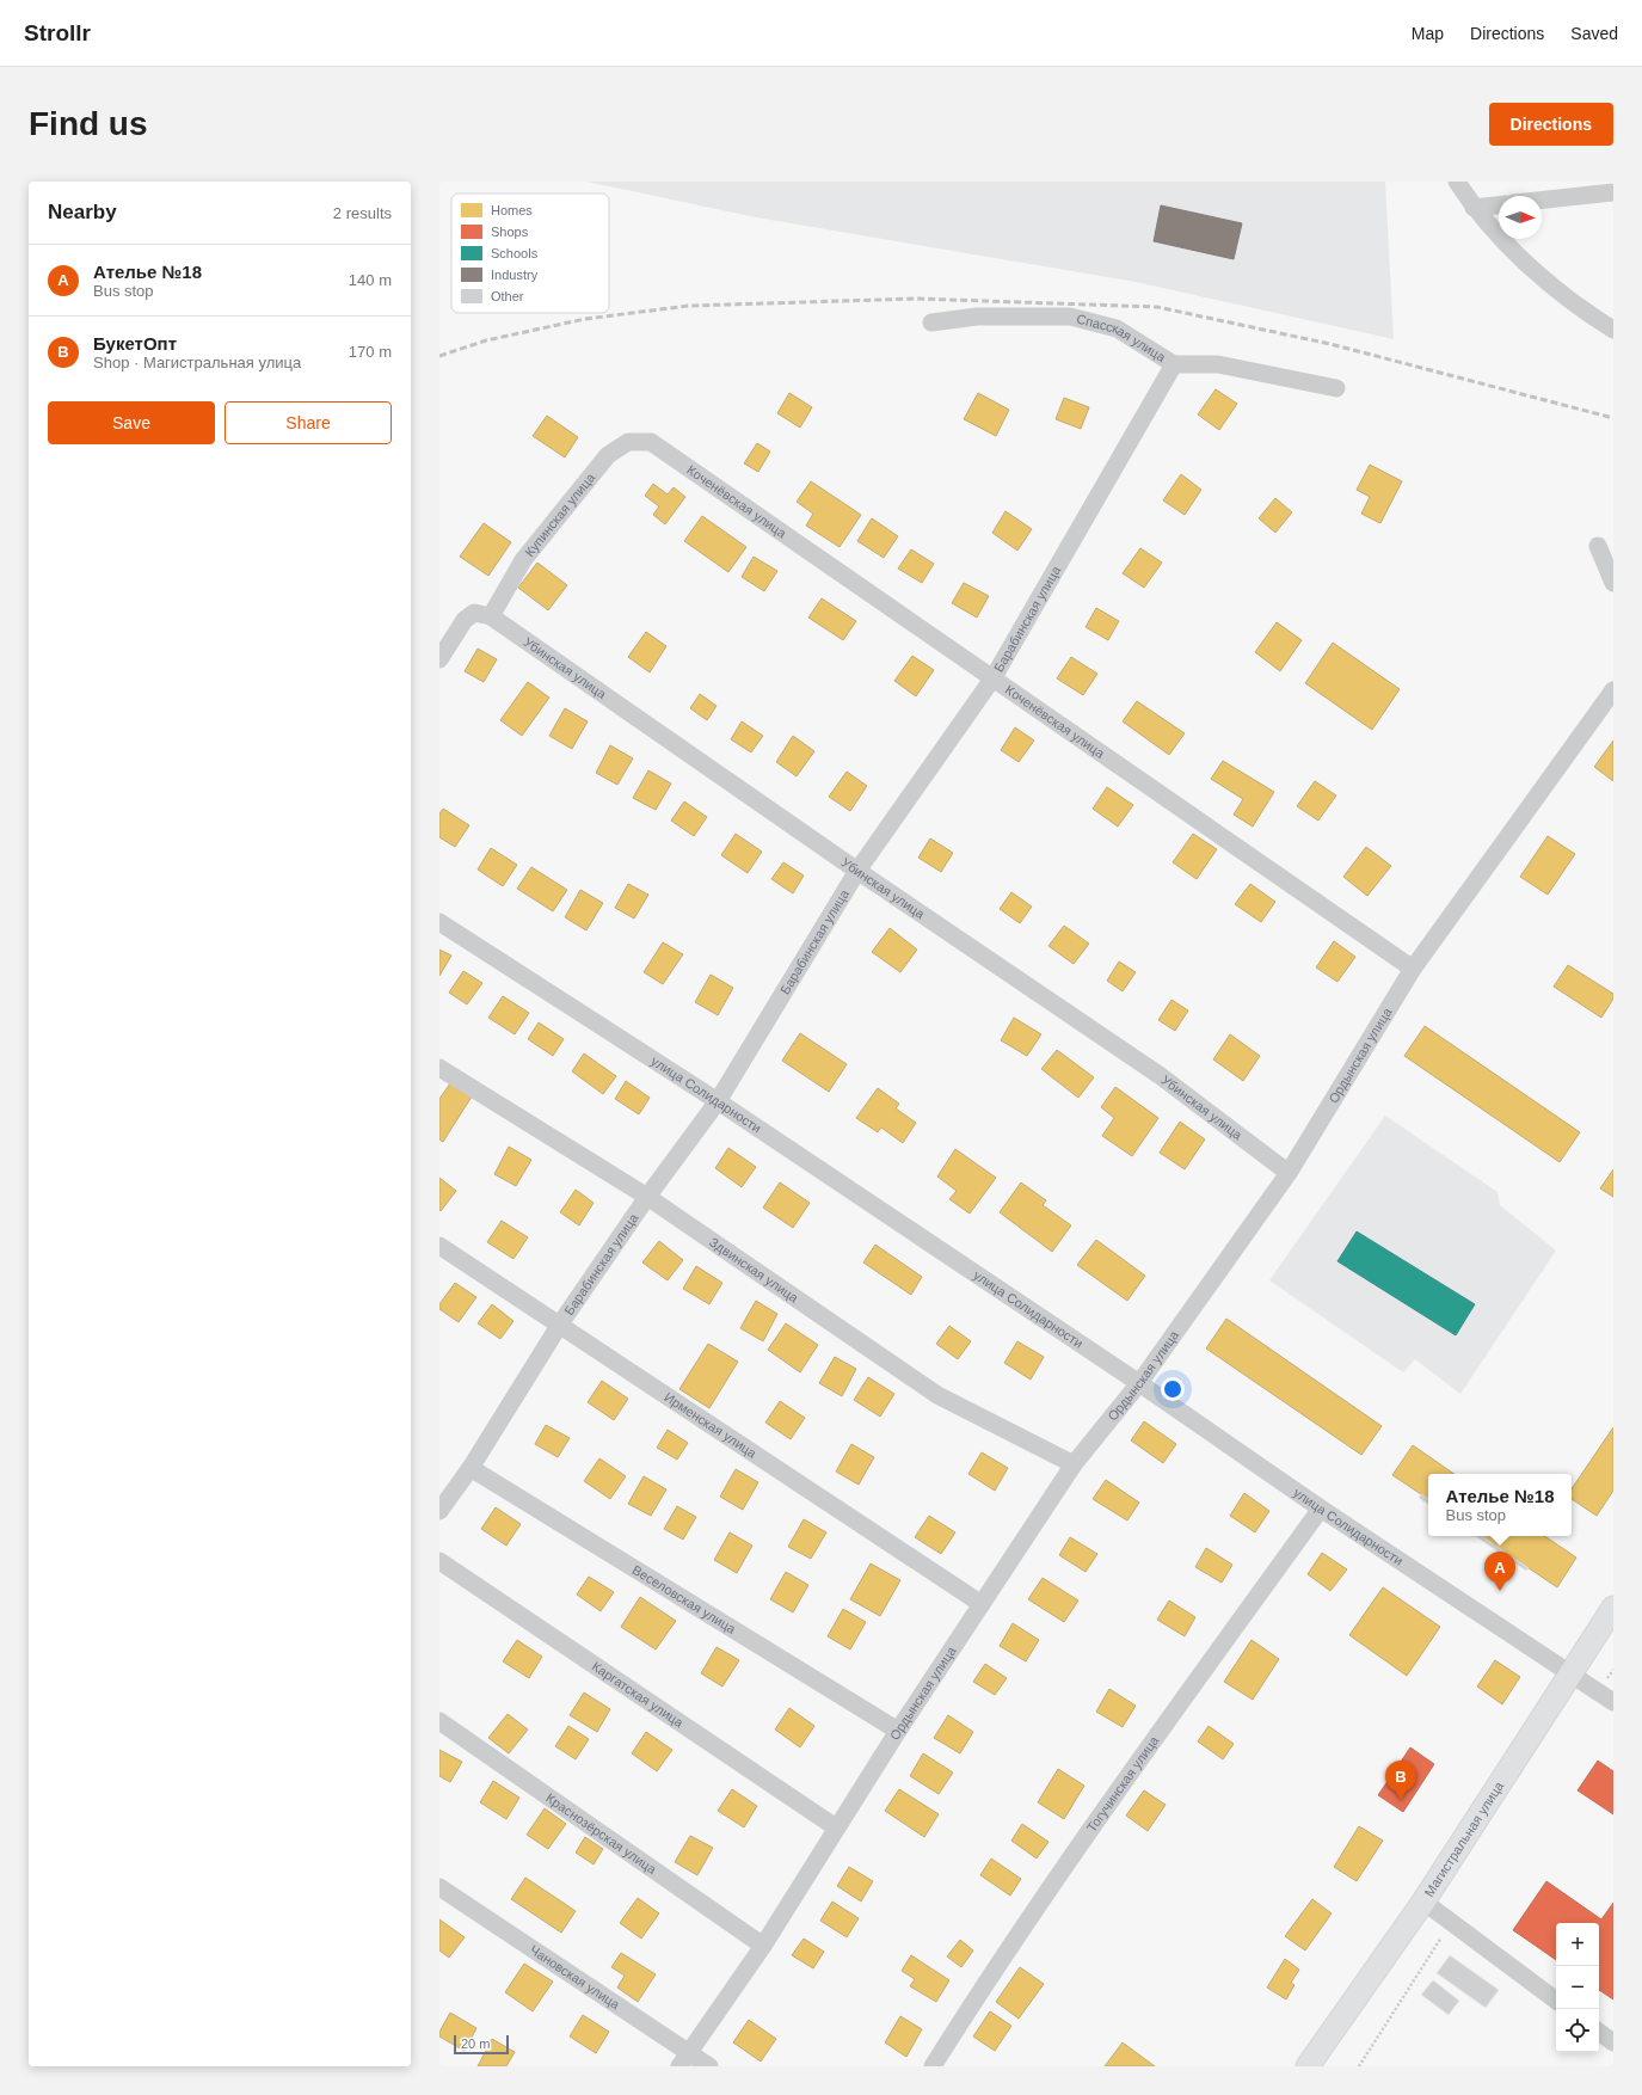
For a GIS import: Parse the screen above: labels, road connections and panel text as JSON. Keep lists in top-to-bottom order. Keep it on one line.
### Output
{"streets":{"main road":["Магистральная улица"],"street":["Спасская улица","Коченёвская улица","Купинская улица","Барабинская улица","Убинская улица","Ордынская улица","улица Солидарности","Здвинская улица","Ирменская улица","Веселовская улица","Каргатская улица","Тогучинская улица","Краснозёрская улица","Чановская улица"]},"crossings":[["Спасская улица","Барабинская улица"],["Коченёвская улица","Купинская улица"],["Коченёвская улица","Барабинская улица"],["Коченёвская улица","Ордынская улица"],["Купинская улица","Убинская улица"],["Барабинская улица","Убинская улица"],["Барабинская улица","улица Солидарности"],["Барабинская улица","Здвинская улица"],["Барабинская улица","Ирменская улица"],["Барабинская улица","Веселовская улица"],["Убинская улица","Ордынская улица"],["Ордынская улица","улица Солидарности"],["Ордынская улица","Здвинская улица"],["Ордынская улица","Ирменская улица"],["Ордынская улица","Веселовская улица"],["Ордынская улица","Каргатская улица"],["Ордынская улица","Краснозёрская улица"],["Ордынская улица","Чановская улица"],["улица Солидарности","Тогучинская улица"],["улица Солидарности","Магистральная улица"]],"legend":["Homes","Shops","Schools","Industry","Other"],"scale_bar":"20 m","north":"right","page":{"header":"Strollr","nav":["Map","Directions","Saved"],"buttons":["Directions",["Save","Share"]],"title":"Find us","heading":["Nearby","2 results"],"list":[{"mark":"A","name":"Ателье №18","note":"Bus stop","value":"140 m"},{"mark":"B","name":"БукетОпт","note":"Shop · Магистральная улица","value":"170 m"}],"popup":["Ателье №18","Bus stop"],"pins":["A","B"],"map_buttons":["+","−"],"scale":"20 m"}}
